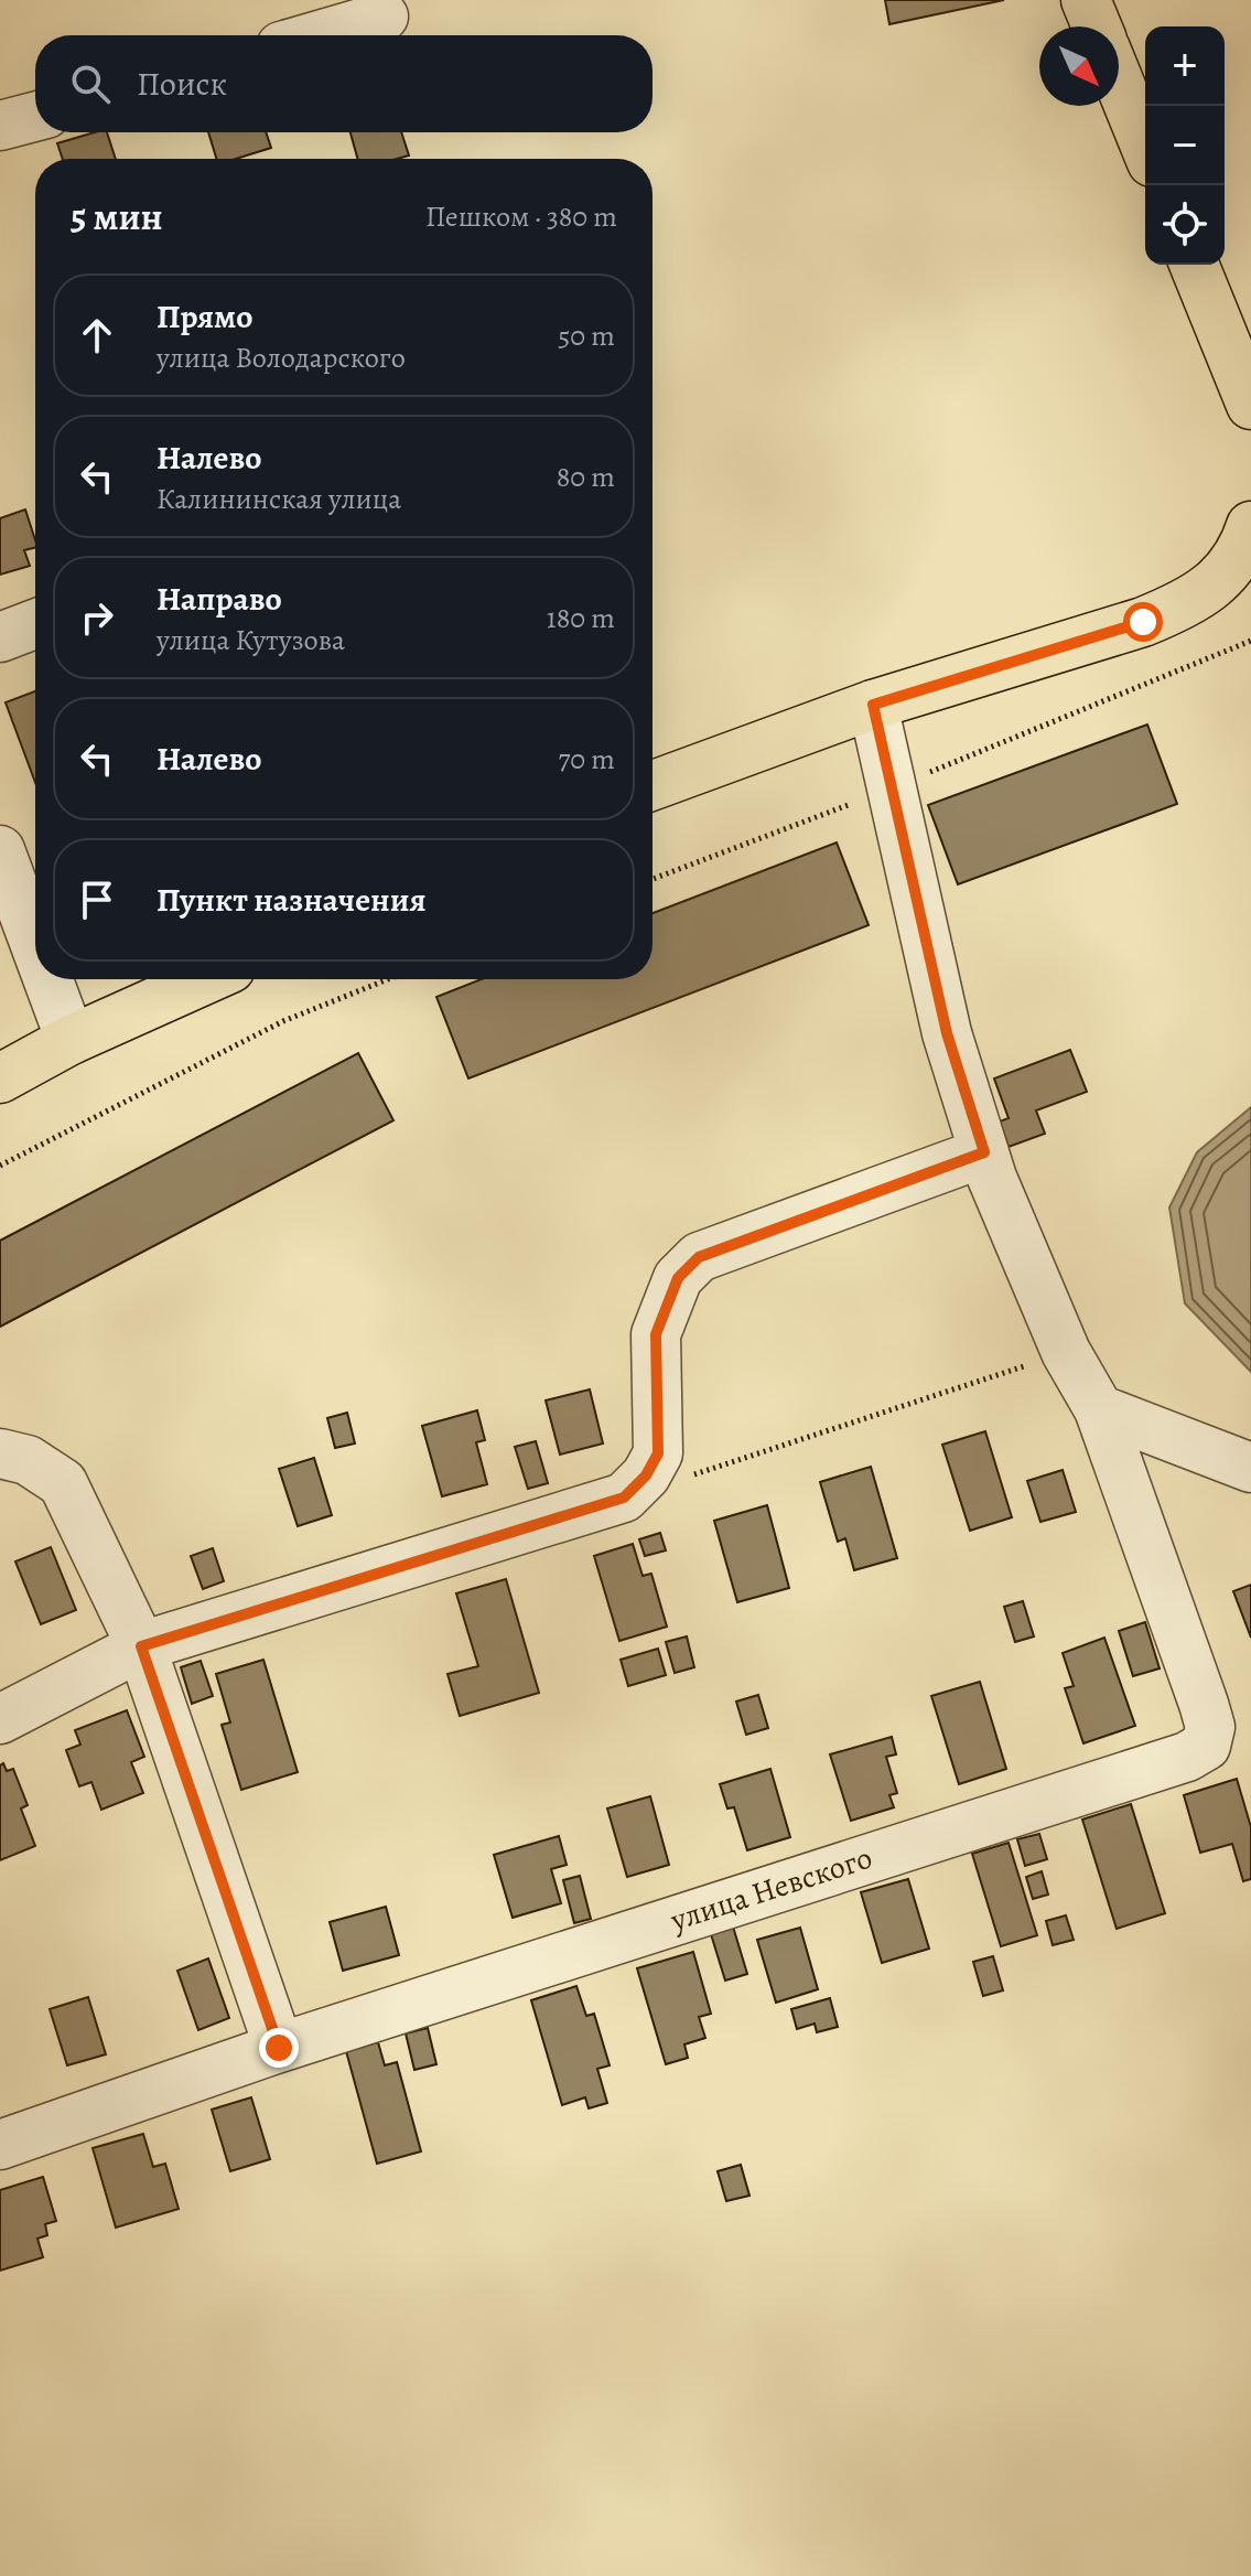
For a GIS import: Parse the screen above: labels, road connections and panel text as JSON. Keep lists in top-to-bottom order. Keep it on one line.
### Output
{"streets":{"street":["улица Невского"]},"north":"bottom right","page":{"map_buttons":["+","−"],"search":"Поиск","heading":["5 мин","Пешком · 380 m"],"list":[["Прямо","улица Володарского","50 m"],["Налево","Калининская улица","80 m"],["Направо","улица Кутузова","180 m"],["Налево","70 m"],"Пункт назначения"]}}
